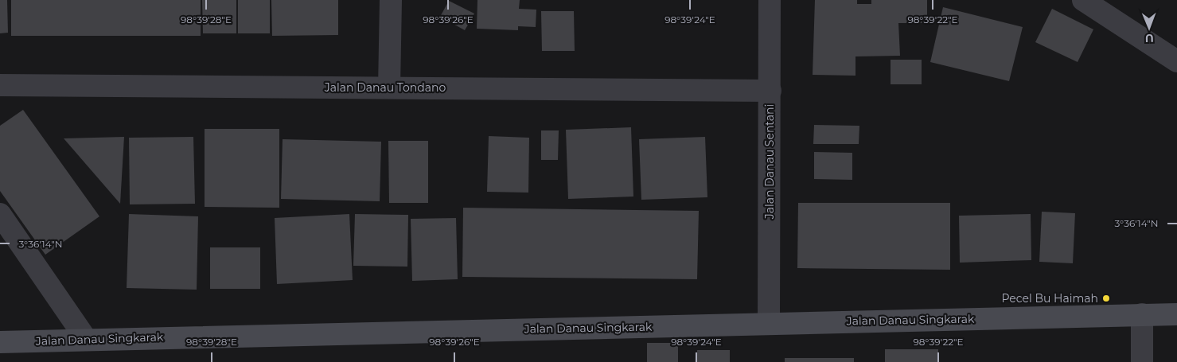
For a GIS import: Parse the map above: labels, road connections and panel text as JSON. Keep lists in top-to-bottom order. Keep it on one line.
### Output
{"streets":{"street":["Jalan Danau Tondano","Jalan Danau Sentani","Jalan Danau Singkarak"]},"crossings":[["Jalan Danau Tondano","Jalan Danau Sentani"],["Jalan Danau Sentani","Jalan Danau Singkarak"]],"places":["Pecel Bu Haimah"],"north":"bottom","coordinates":["98°39'28\"E","98°39'26\"E","98°39'24\"E","98°39'22\"E","3°36'14\"N"]}
